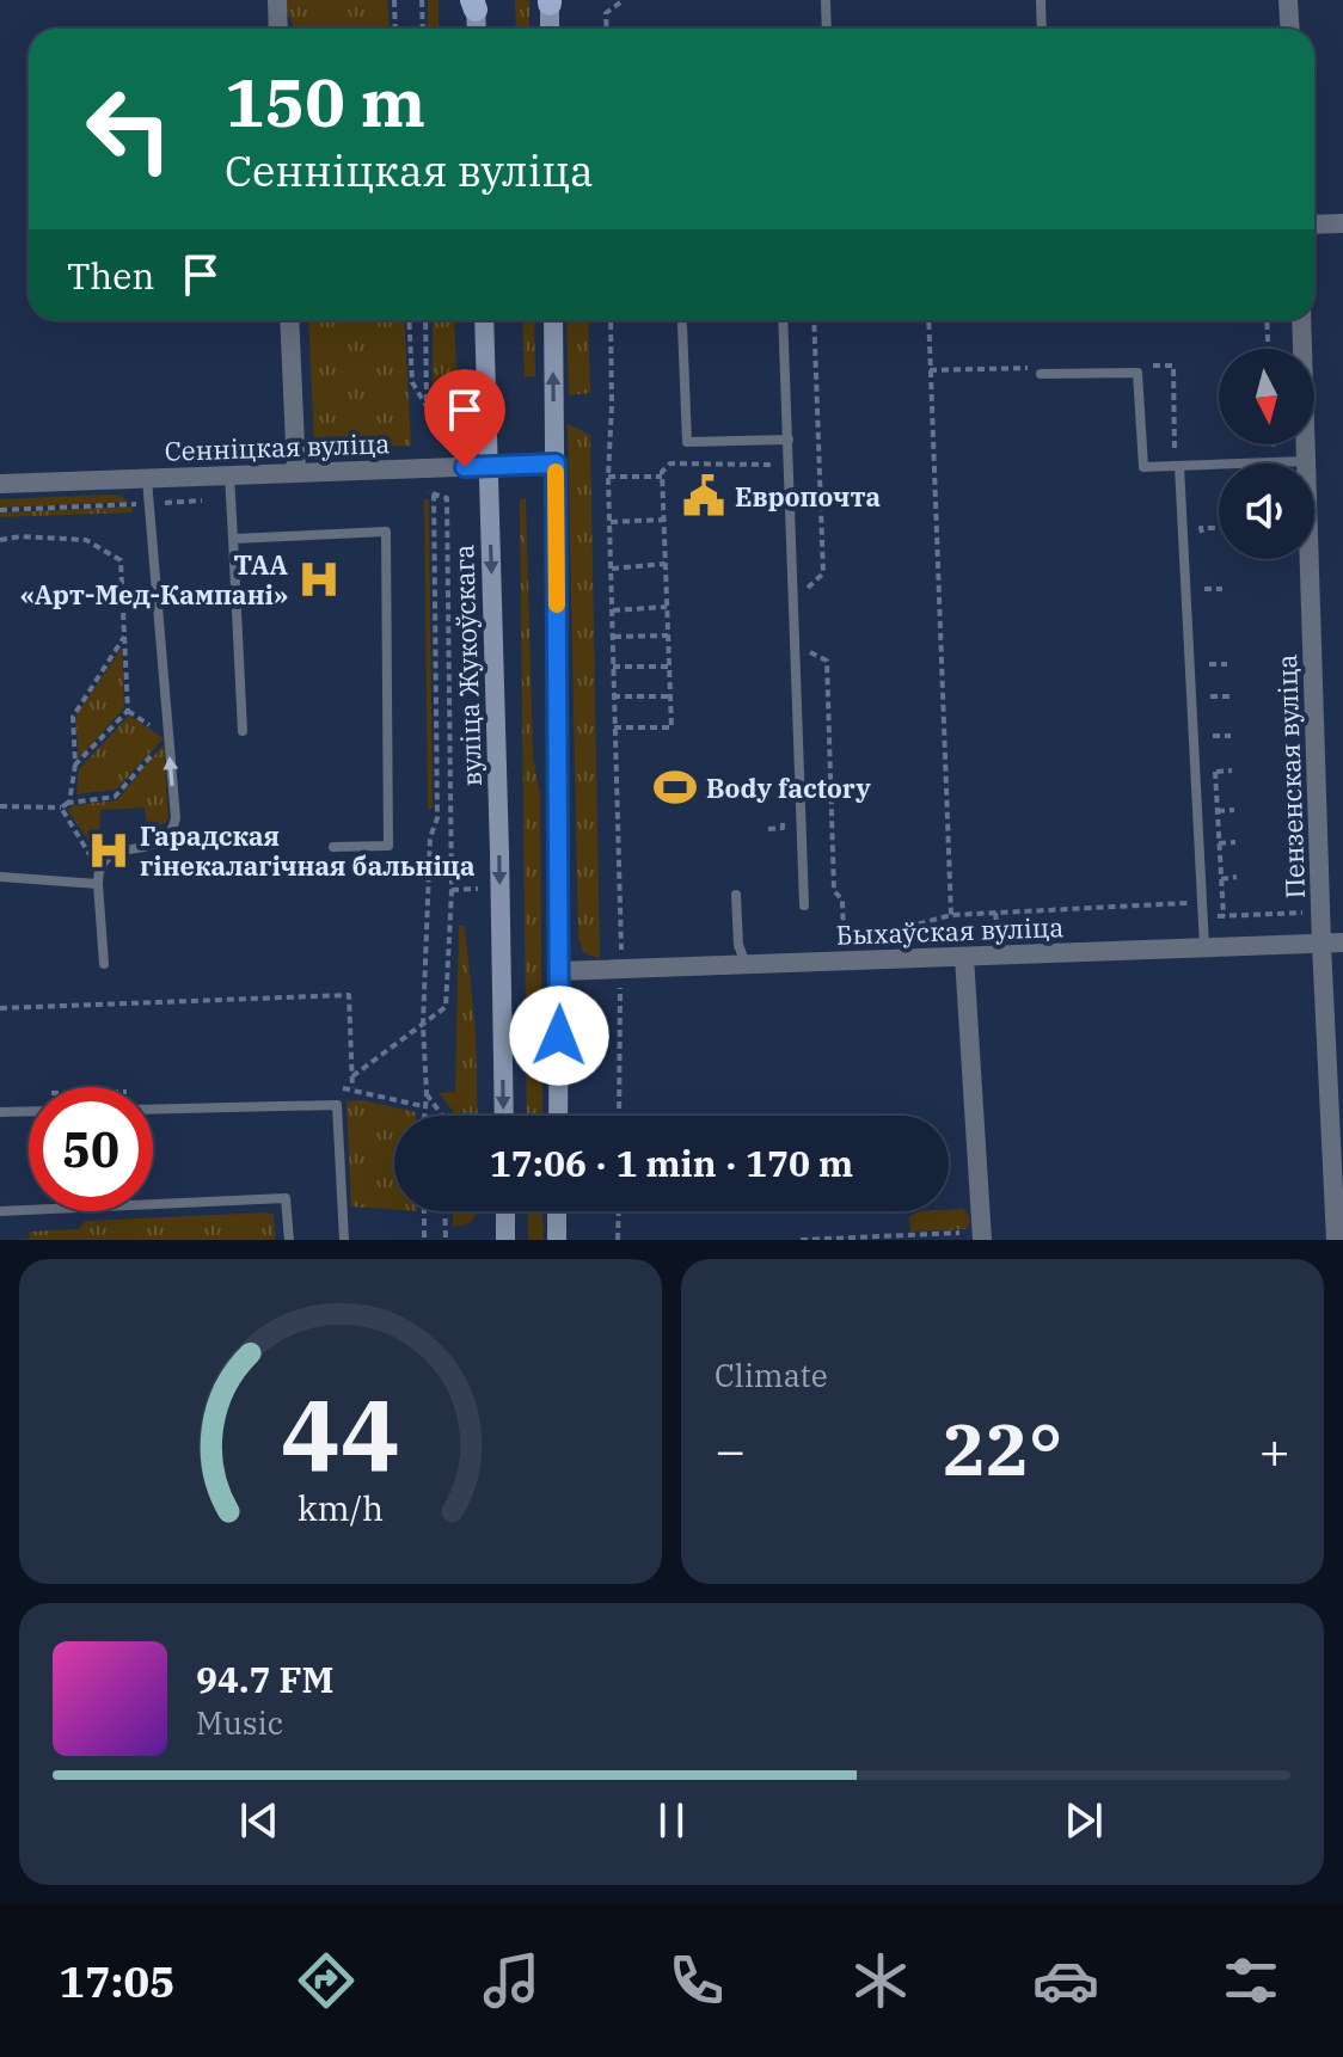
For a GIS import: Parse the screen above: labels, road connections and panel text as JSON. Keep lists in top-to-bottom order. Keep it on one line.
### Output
{"streets":{"main road":["вуліца Жукоўскага"],"street":["Сенніцкая вуліца","Пензенская вуліца","Быхаўская вуліца"]},"crossings":[["Сенніцкая вуліца","вуліца Жукоўскага"],["Пензенская вуліца","Быхаўская вуліца"]],"places":{"public building":["Европочта"],"hospital":["ТАА «Арт-Мед-Кампані»","Гарадская гінекалагічная бальніца"],"sports":["Body factory"]},"north":"bottom","page":{"turn":["150 m","Сенніцкая вуліца"],"then":"Then","limit":"50","trip":"17:06 · 1 min · 170 m","tile":"Climate","heat":["−","22°","+"],"song":["94.7 FM","Music"],"tabs":"17:05","gauge":["44","km/h"]}}
